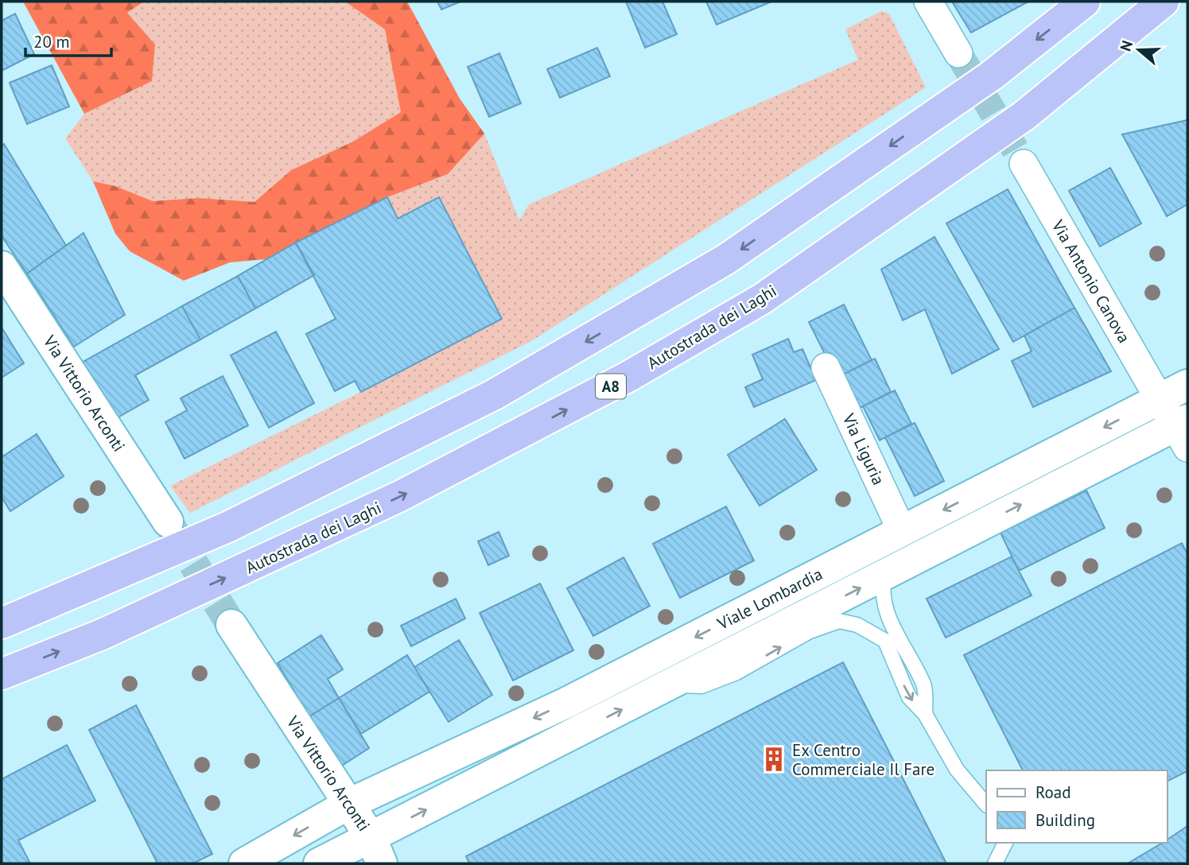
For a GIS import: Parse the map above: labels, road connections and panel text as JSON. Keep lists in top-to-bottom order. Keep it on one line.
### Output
{"streets":{"highway":["Autostrada dei Laghi","A8"],"main road":["Via Vittorio Arconti","Viale Lombardia"],"street":["Via Antonio Canova","Via Liguria"]},"crossings":[["Via Antonio Canova","Viale Lombardia"],["Via Vittorio Arconti","Viale Lombardia"],["Via Liguria","Viale Lombardia"]],"places":{"building":["Ex Centro Commerciale Il Fare"]},"legend":["Road","Building"],"scale_bar":"20 m","north":"left"}
